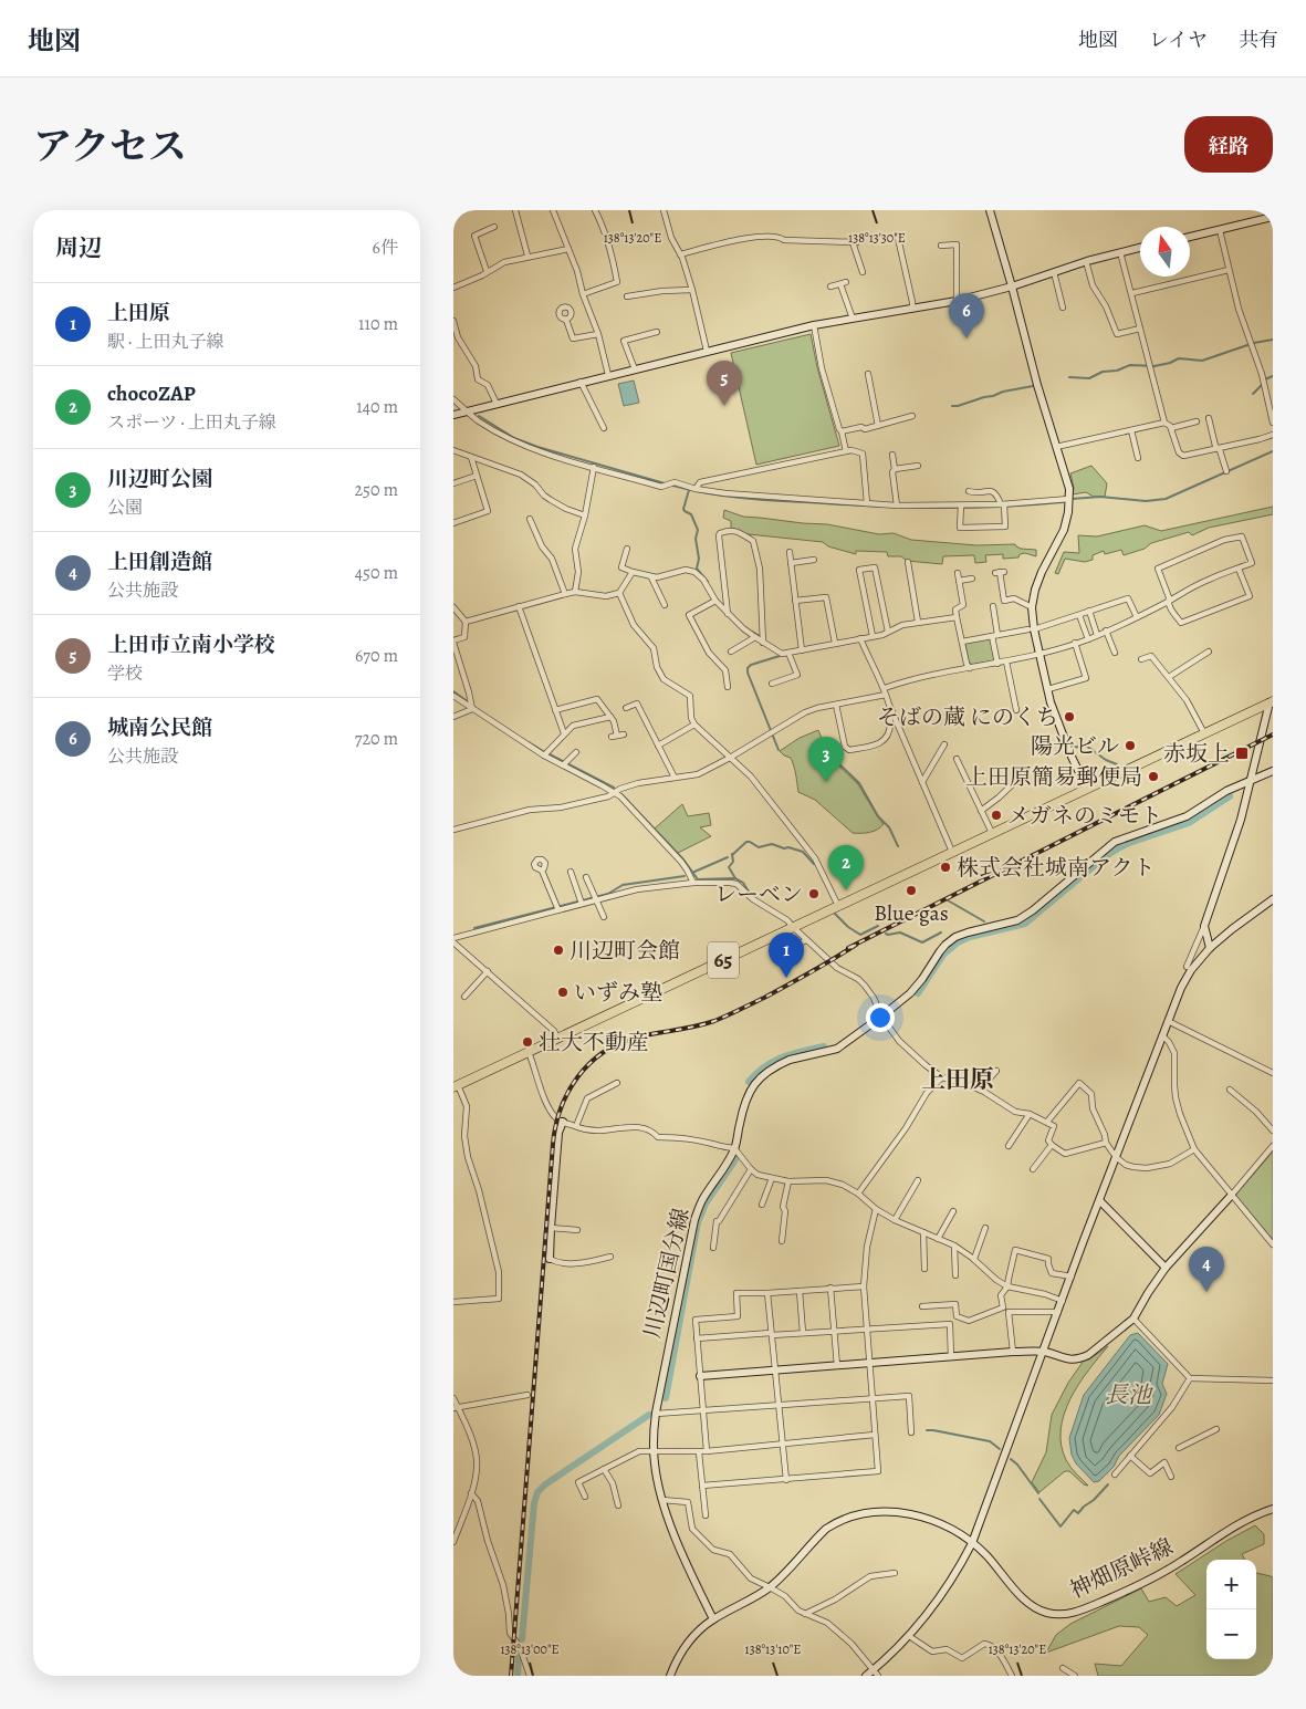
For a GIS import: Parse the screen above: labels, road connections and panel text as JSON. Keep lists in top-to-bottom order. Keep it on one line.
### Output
{"streets":{"main road":["65"],"street":["川辺町国分線","神畑原峠線"]},"crossings":[["川辺町国分線","神畑原峠線"]],"districts":["上田原"],"water":["長池"],"places":{"other":["そばの蔵 にのくち","陽光ビル","上田原簡易郵便局","メガネのミモト","株式会社城南アクト","Blue gas","レーベン","川辺町会館","いずみ塾","壮大不動産"],"transit":["赤坂上"]},"north":"top","page":{"header":"地図","nav":["地図","レイヤ","共有"],"title":"アクセス","buttons":"経路","heading":["周辺","6件"],"list":[{"mark":"1","name":"上田原","note":"駅 · 上田丸子線","value":"110 m"},{"mark":"2","name":"chocoZAP","note":"スポーツ · 上田丸子線","value":"140 m"},{"mark":"3","name":"川辺町公園","note":"公園","value":"250 m"},{"mark":"4","name":"上田創造館","note":"公共施設","value":"450 m"},{"mark":"5","name":"上田市立南小学校","note":"学校","value":"670 m"},{"mark":"6","name":"城南公民館","note":"公共施設","value":"720 m"}],"pins":["6","5","3","2","1","4"],"map_buttons":["+","−"]},"coordinates":["138°13'20\"E","138°13'30\"E","138°13'00\"E","138°13'10\"E"]}
